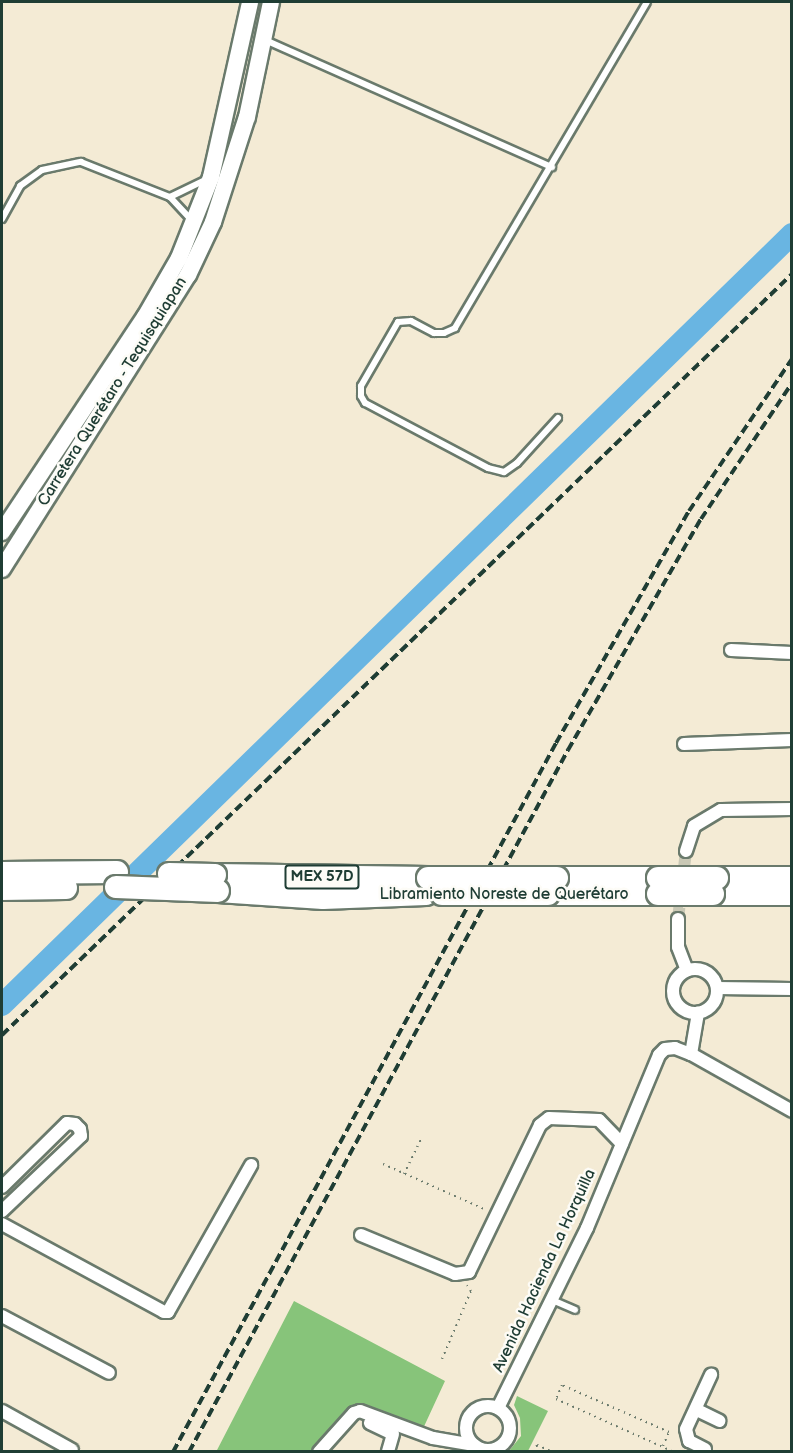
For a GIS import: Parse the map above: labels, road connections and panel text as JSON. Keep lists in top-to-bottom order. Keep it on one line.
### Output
{"streets":{"highway":["MEX 57D","Libramiento Noreste de Querétaro"],"main road":["Carretera Querétaro - Tequisquiapan"],"street":["Avenida Hacienda La Horquilla"]}}
